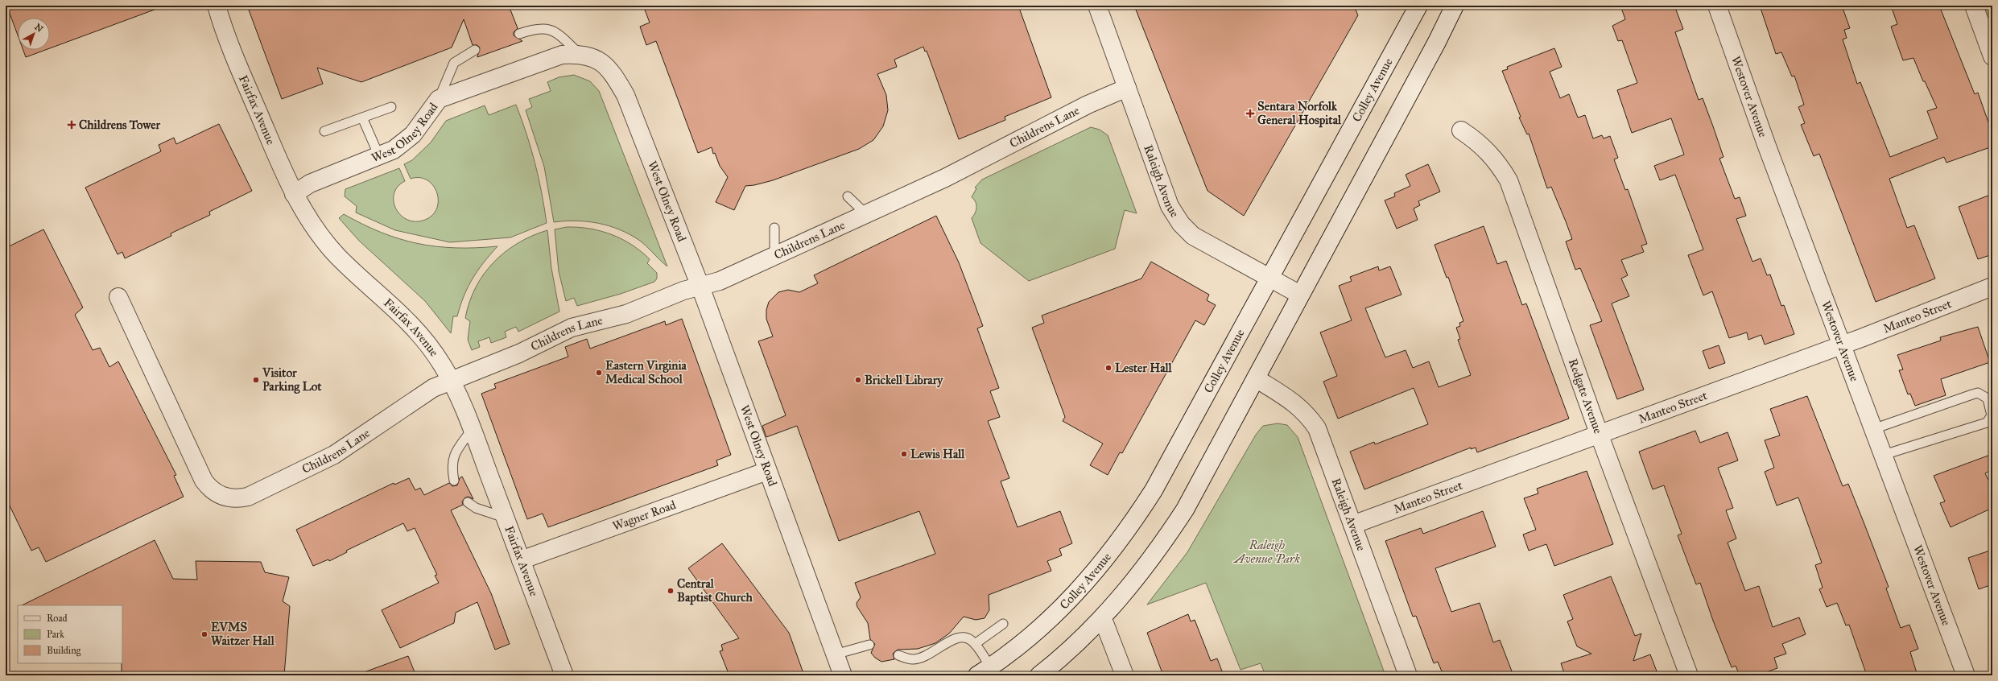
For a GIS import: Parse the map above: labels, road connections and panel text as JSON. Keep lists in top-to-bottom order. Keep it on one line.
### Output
{"streets":{"street":["Colley Avenue","Westover Avenue","Fairfax Avenue","Childrens Lane","West Olney Road","Raleigh Avenue","Manteo Street","Redgate Avenue","Wagner Road"]},"crossings":[["Colley Avenue","Raleigh Avenue"],["Westover Avenue","Manteo Street"],["Fairfax Avenue","Childrens Lane"],["Fairfax Avenue","West Olney Road"],["Fairfax Avenue","Wagner Road"],["Childrens Lane","West Olney Road"],["Childrens Lane","Raleigh Avenue"],["West Olney Road","Wagner Road"],["Raleigh Avenue","Manteo Street"],["Manteo Street","Redgate Avenue"]],"parks":["Raleigh Avenue Park"],"places":{"health":["Sentara Norfolk General Hospital","Childrens Tower"],"other":["Lester Hall","Eastern Virginia Medical School","Visitor Parking Lot","Brickell Library","Lewis Hall","Central Baptist Church","EVMS Waitzer Hall"]},"legend":["Road","Park","Building"],"north":"top right"}
